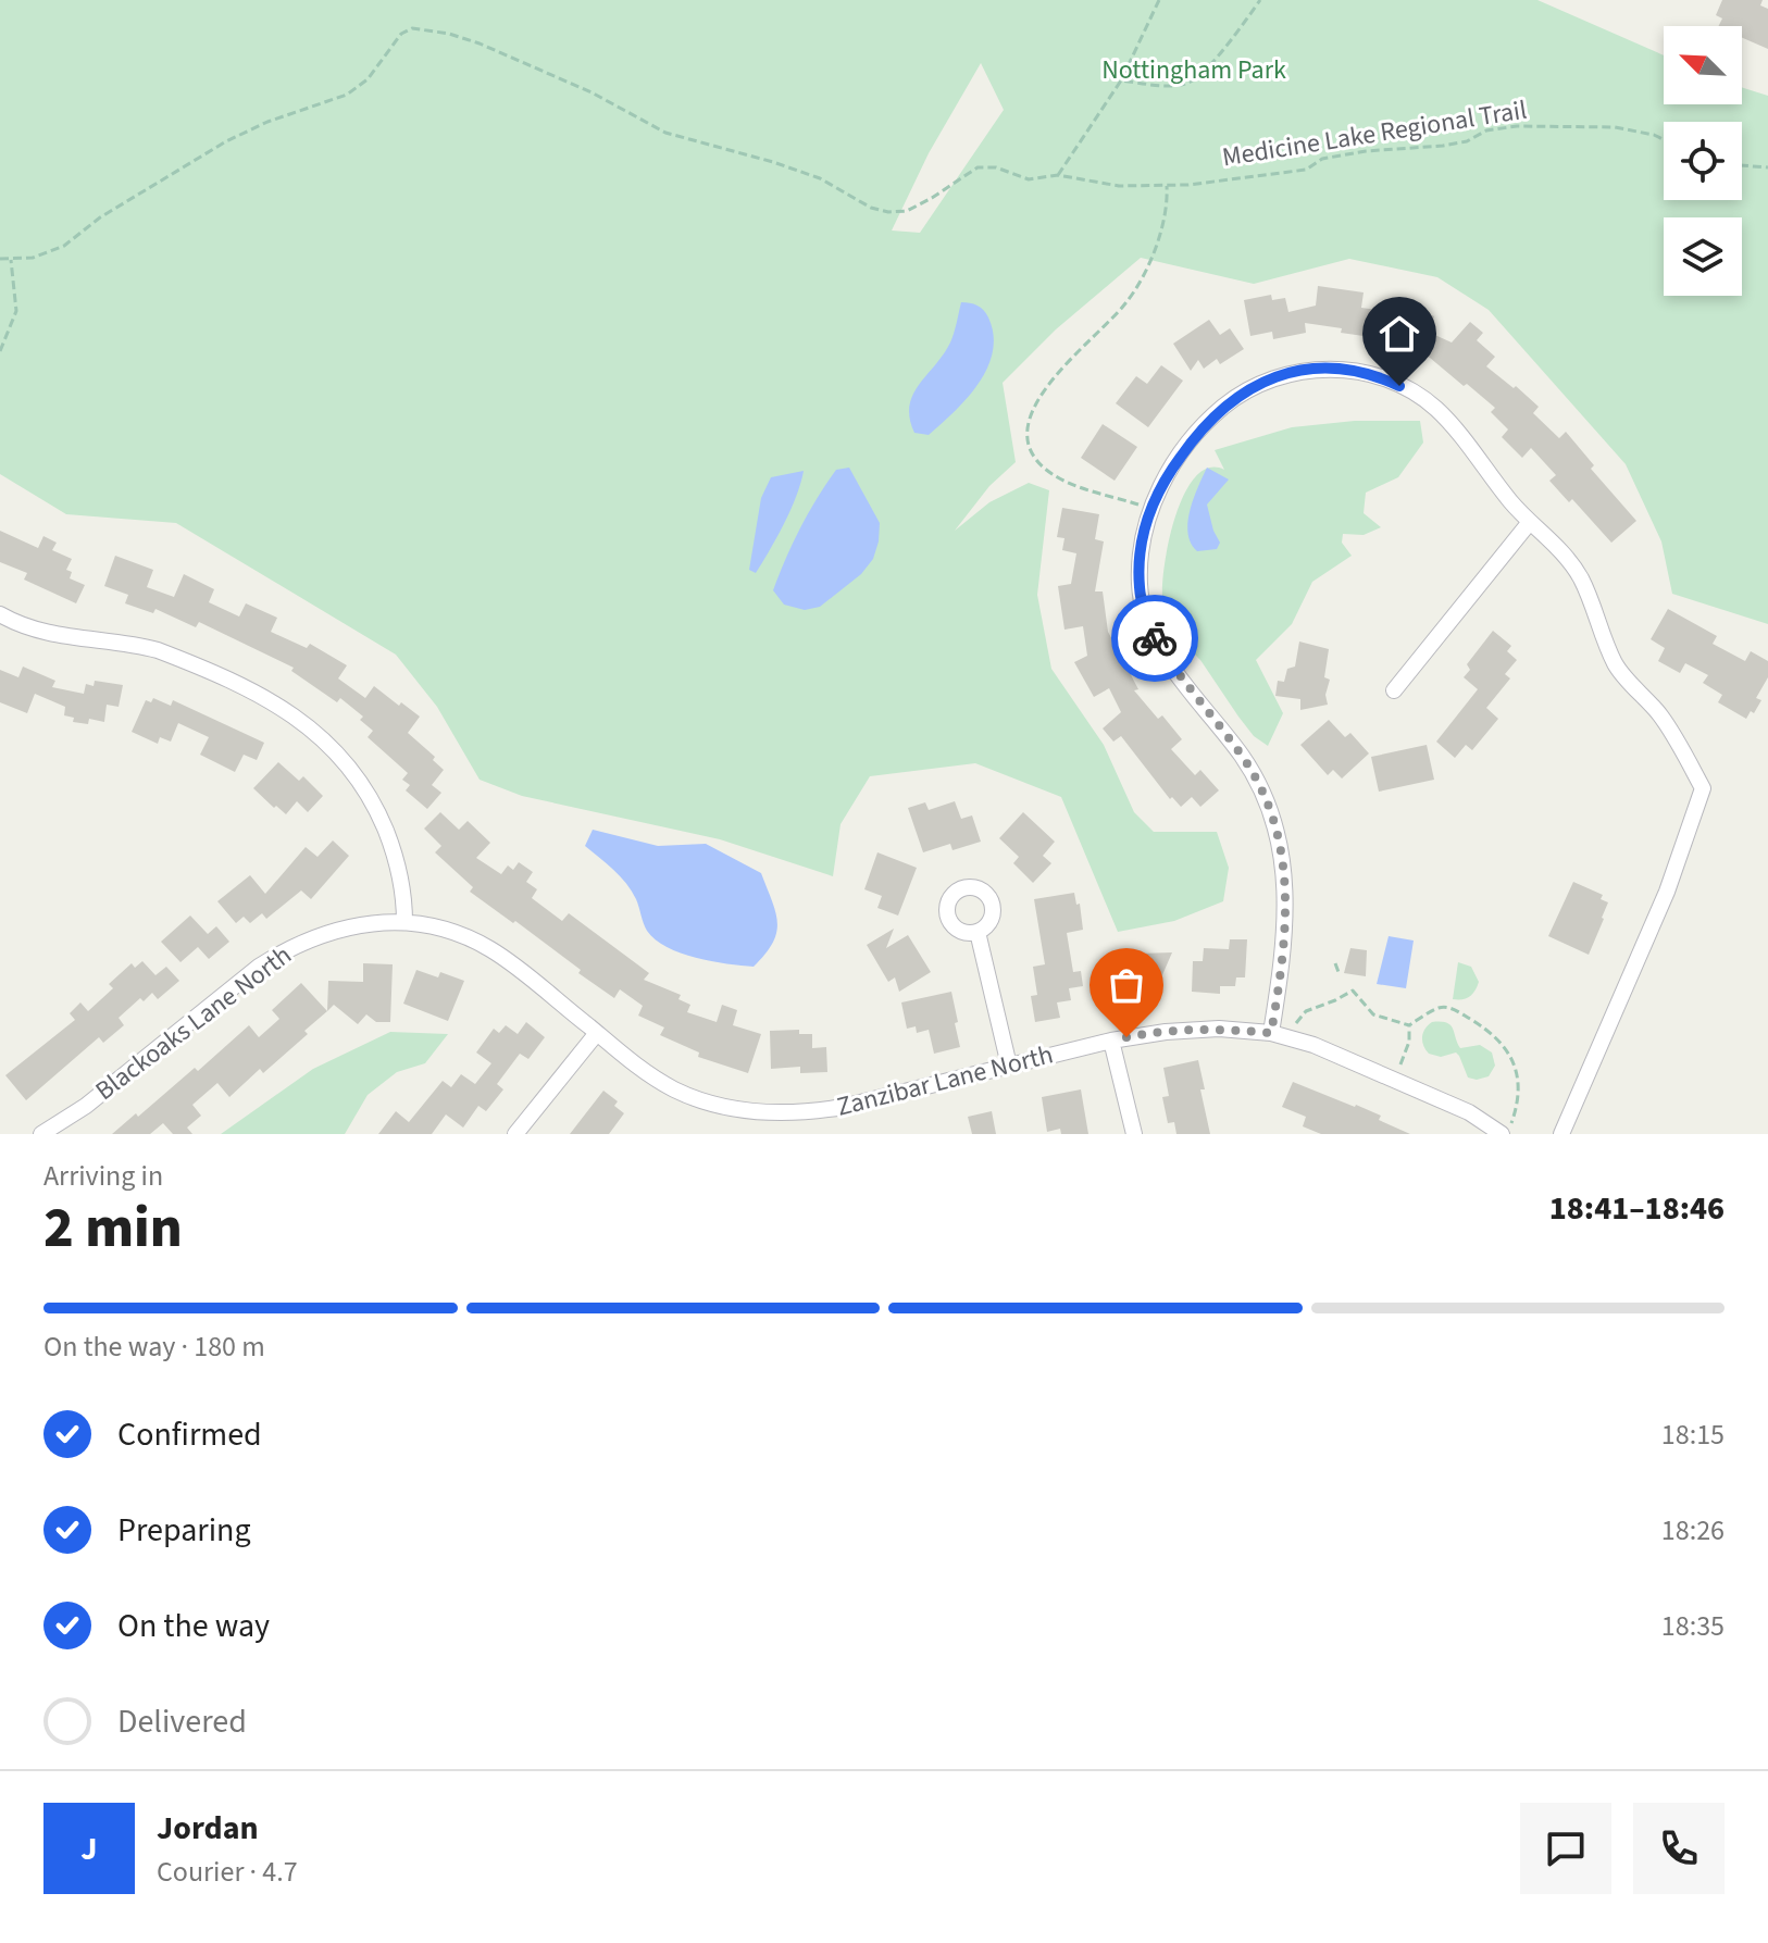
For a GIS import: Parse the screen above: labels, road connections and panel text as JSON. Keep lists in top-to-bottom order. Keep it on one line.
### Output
{"streets":{"street":["Blackoaks Lane North","Zanzibar Lane North"],"path":["Medicine Lake Regional Trail"]},"crossings":[["Blackoaks Lane North","Zanzibar Lane North"]],"parks":["Nottingham Park"],"north":"top left","page":{"heading":["2 min","Arriving in","18:41–18:46"],"panel":["Jordan","Courier · 4.7"],"bar":"On the way · 180 m","list":[["Confirmed","18:15"],["Preparing","18:26"],["On the way","18:35"],"Delivered"],"round":"J"}}
